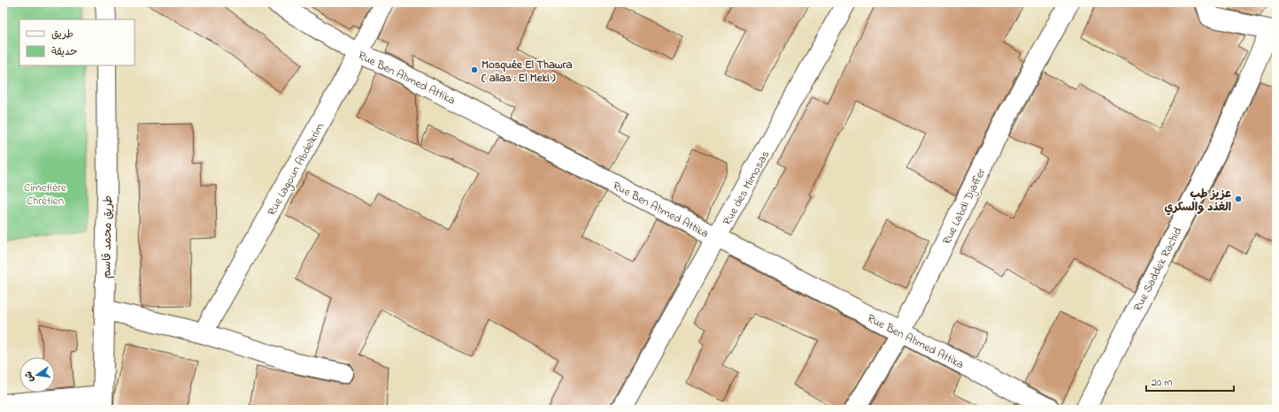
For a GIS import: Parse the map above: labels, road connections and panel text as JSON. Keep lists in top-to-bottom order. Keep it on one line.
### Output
{"streets":{"street":["Rue Ben Ahmed Attika","Rue Lagoun Abdelkrim","Rue des Mimosas","Rue Labdi Djaffer","طريق محمد قاسم","Rue Saddek Rachid"]},"crossings":[["Rue Ben Ahmed Attika","Rue Lagoun Abdelkrim"],["Rue Ben Ahmed Attika","Rue des Mimosas"],["Rue Ben Ahmed Attika","Rue Labdi Djaffer"]],"parks":["Cimetière Chrétien"],"places":["Mosquée El Thawra ( alias : El Meki )","عزيز طب الغذد والسكري"],"legend":["طريق","حديقة"],"scale_bar":"20 m","north":"left"}
